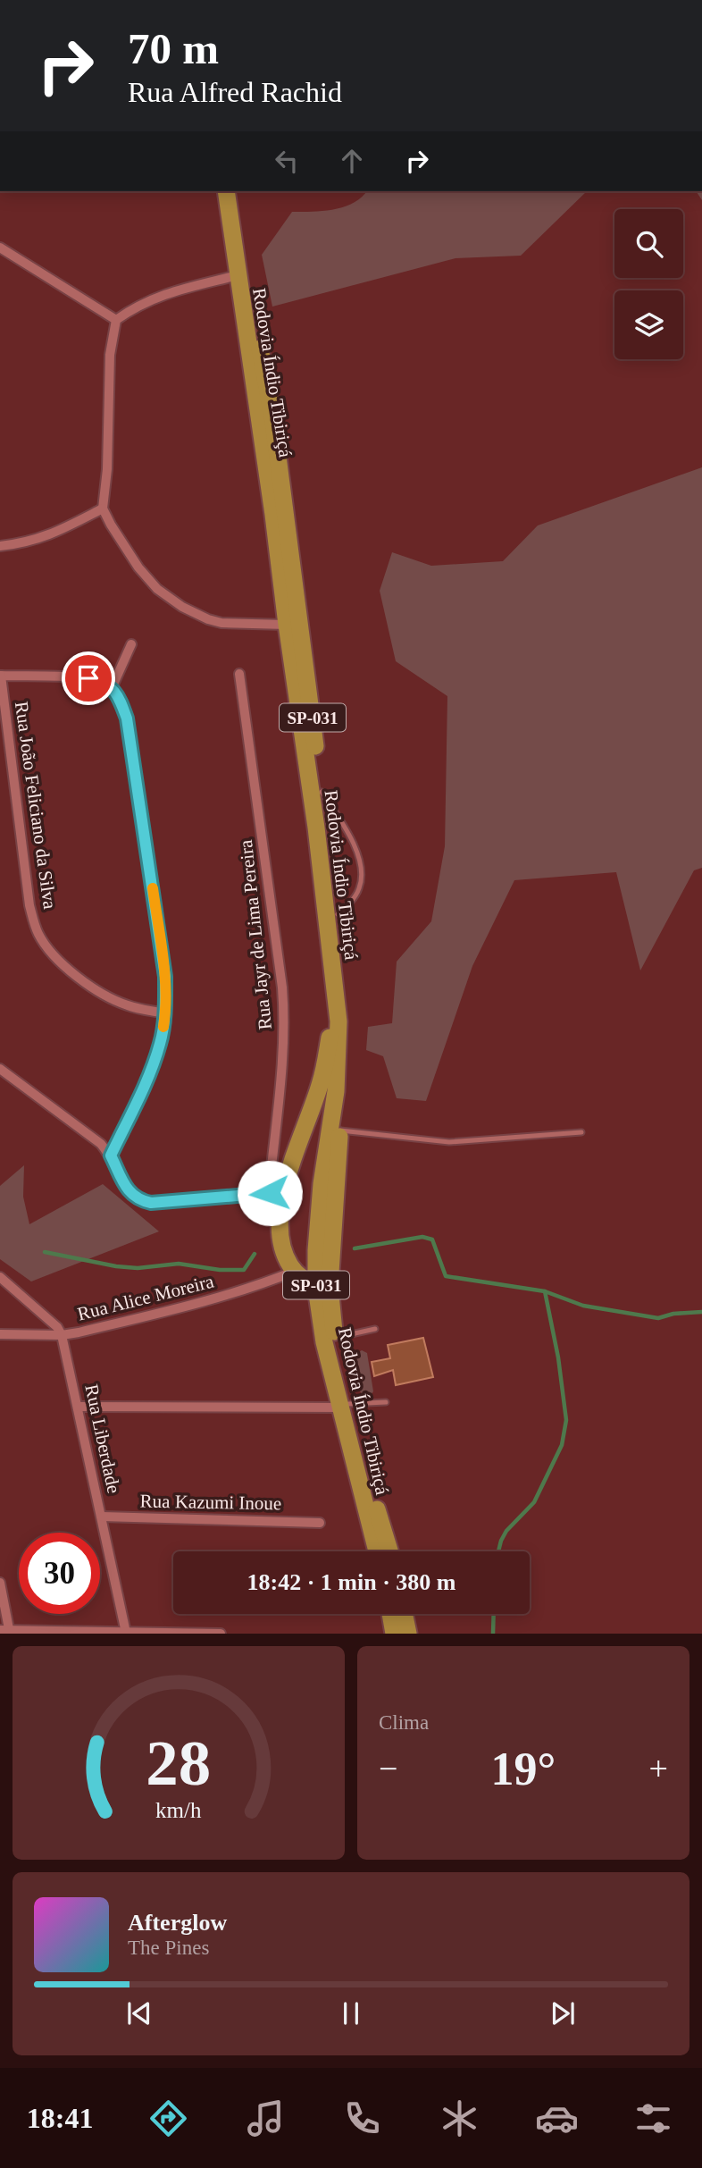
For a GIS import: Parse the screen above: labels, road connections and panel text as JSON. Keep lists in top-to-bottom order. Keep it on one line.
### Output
{"streets":{"highway":["Rodovia Índio Tibiriçá","SP-031"],"street":["Rua João Feliciano da Silva","Rua Jayr de Lima Pereira","Rua Alice Moreira","Rua Liberdade","Rua Kazumi Inoue"]},"crossings":[["Rua Alice Moreira","Rua Liberdade"],["Rua Liberdade","Rua Kazumi Inoue"]],"page":{"turn":["70 m","Rua Alfred Rachid"],"limit":"30","trip":"18:42 · 1 min · 380 m","tile":"Clima","heat":["−","19°","+"],"song":["Afterglow","The Pines"],"tabs":"18:41","gauge":["28","km/h"]}}
